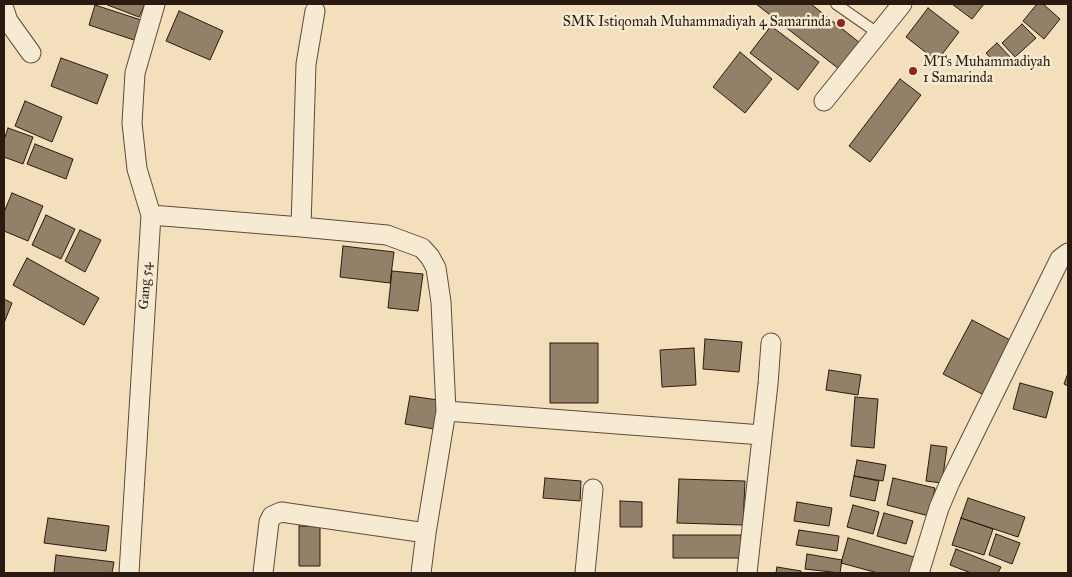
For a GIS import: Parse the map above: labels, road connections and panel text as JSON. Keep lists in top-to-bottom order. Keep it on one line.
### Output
{"streets":{"street":["Gang 54"]},"places":["SMK Istiqomah Muhammadiyah 4 Samarinda","MTs Muhammadiyah 1 Samarinda"]}
